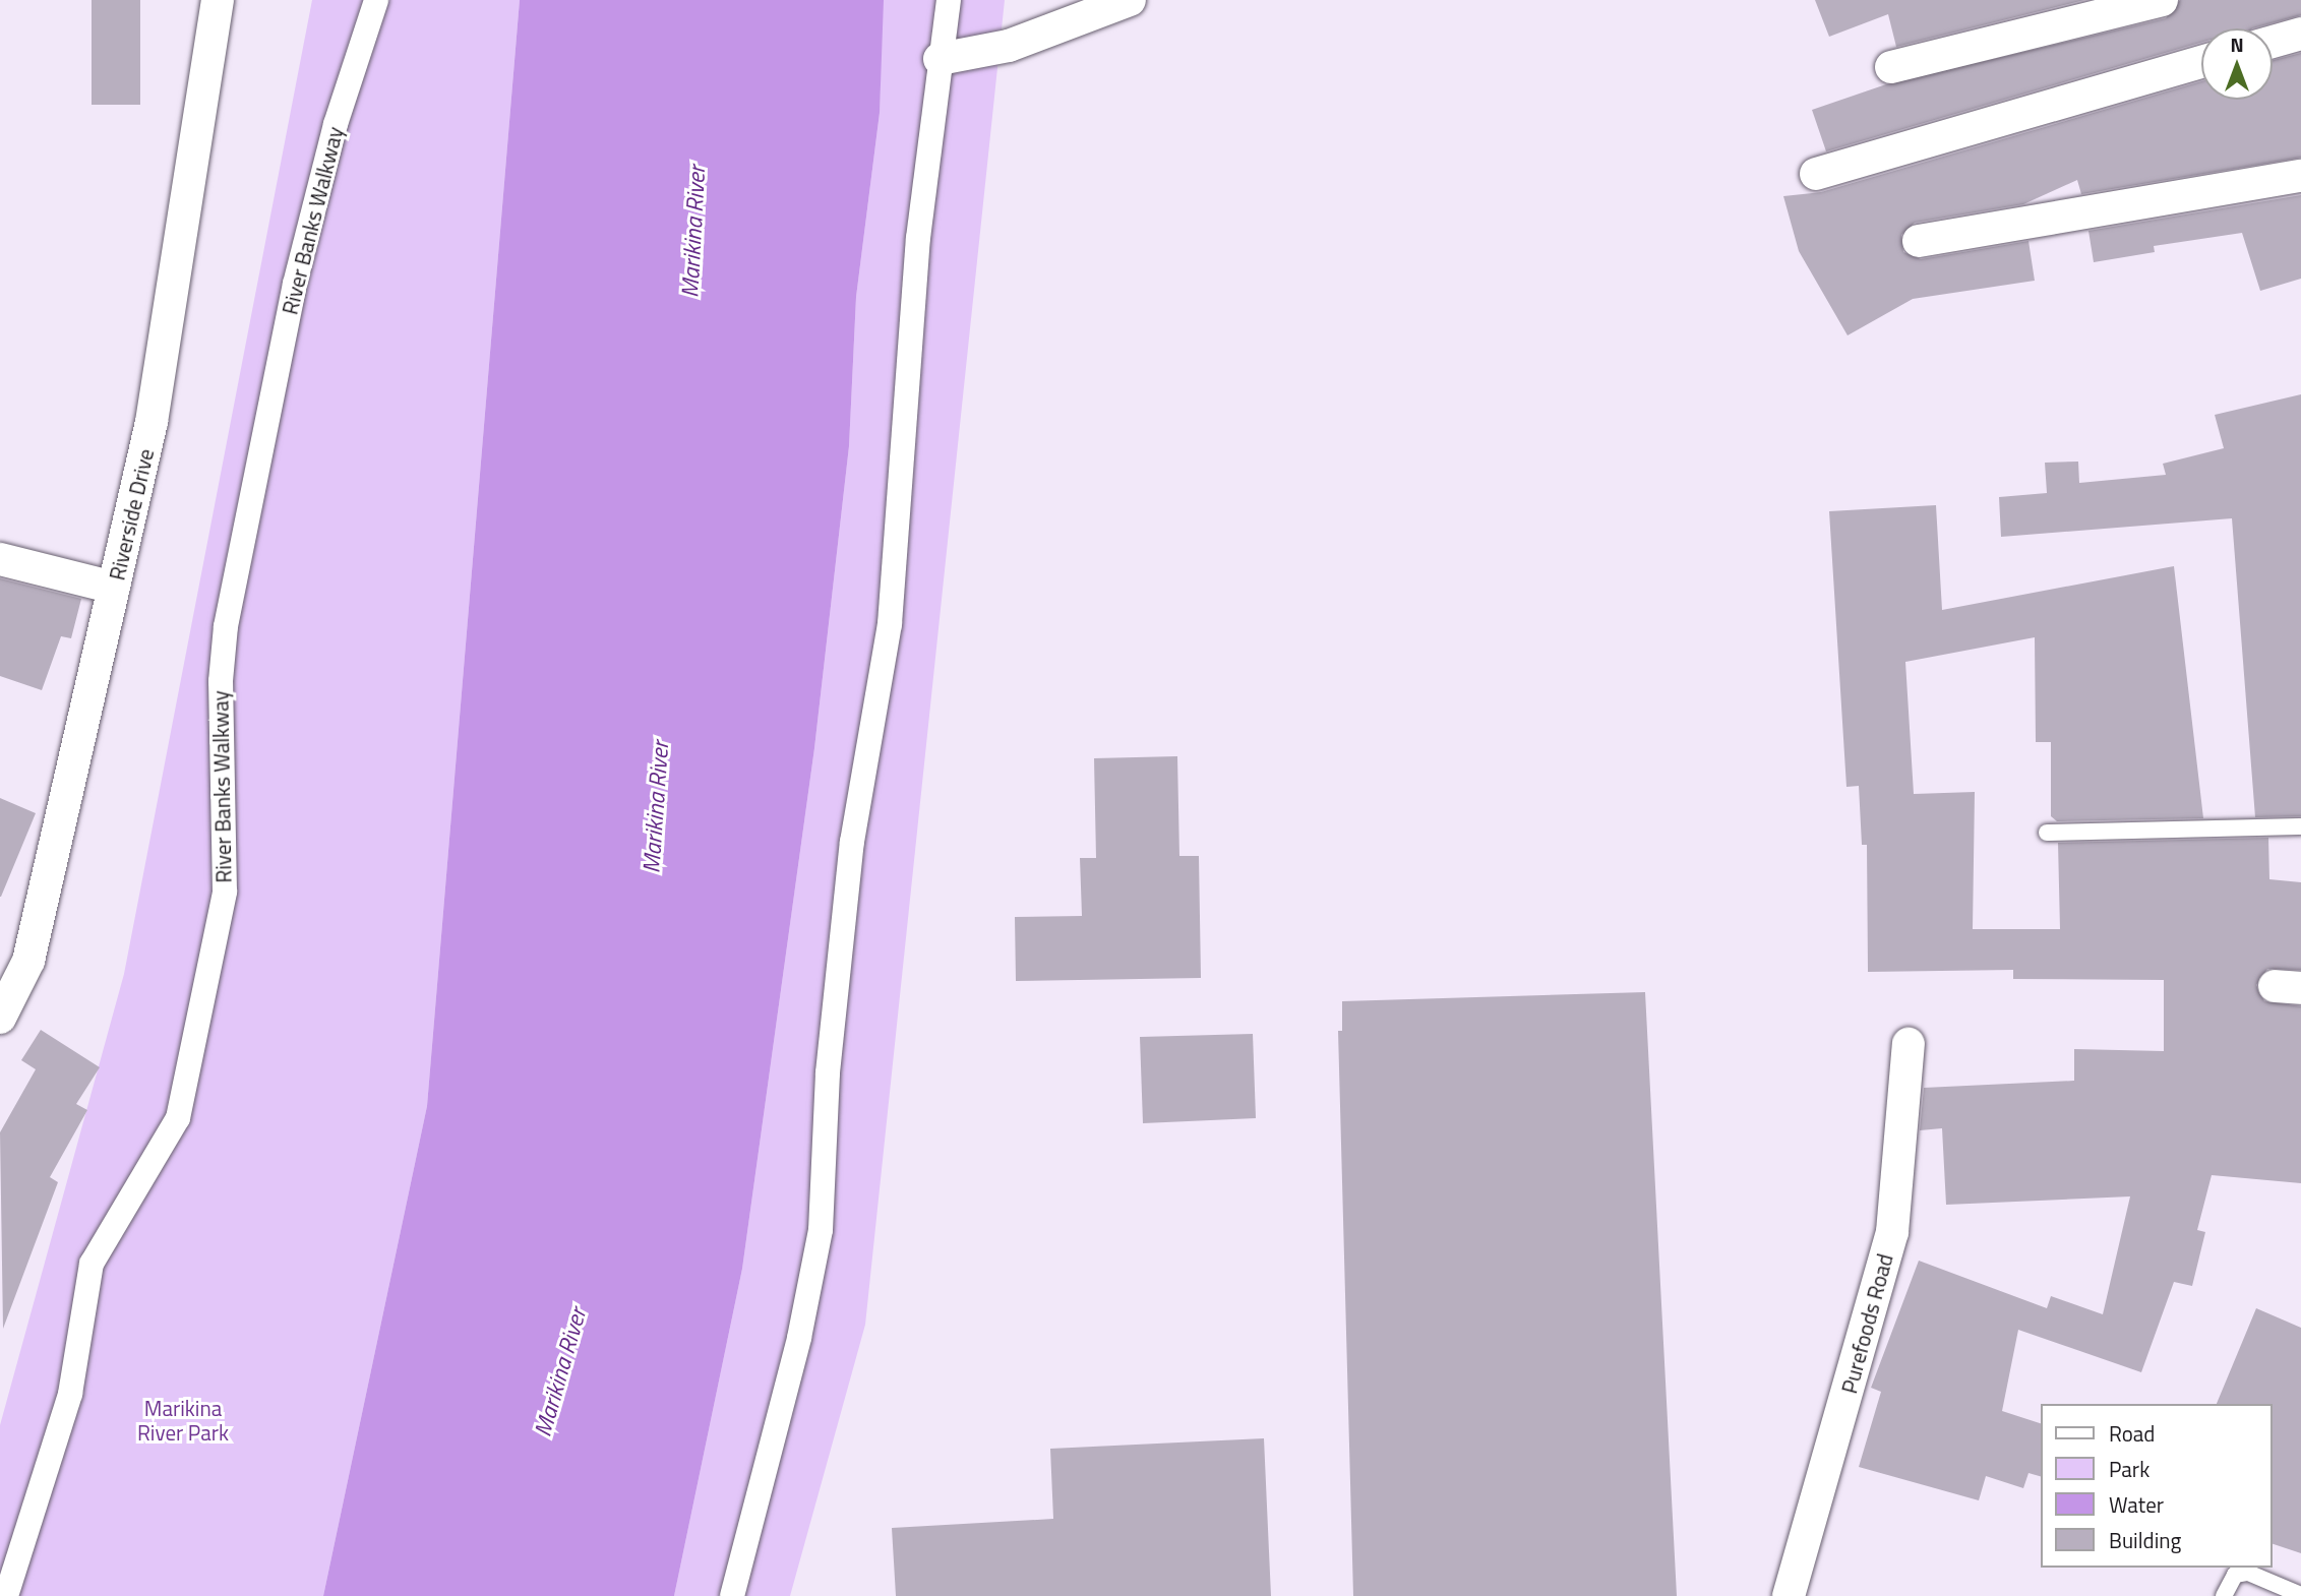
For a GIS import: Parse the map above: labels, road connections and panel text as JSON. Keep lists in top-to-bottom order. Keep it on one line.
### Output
{"streets":{"street":["River Banks Walkway","Riverside Drive","Purefoods Road"]},"water":["Marikina River"],"parks":["Marikina River Park"],"legend":["Road","Park","Water","Building"],"north":"top"}
